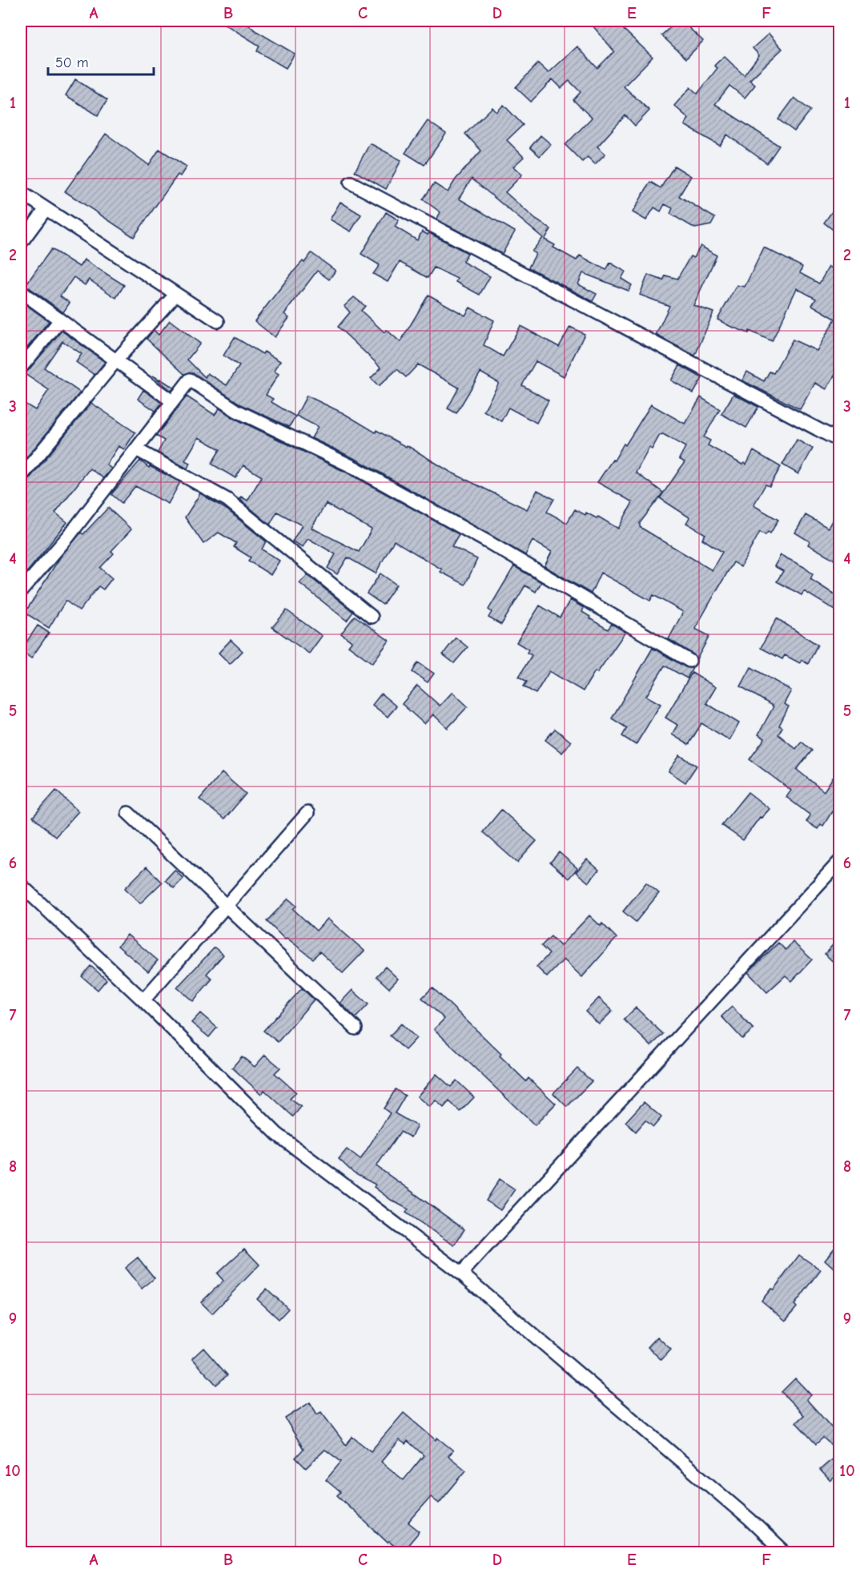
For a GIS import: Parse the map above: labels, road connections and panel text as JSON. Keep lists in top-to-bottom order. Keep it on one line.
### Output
{"scale_bar":"50 m","grid":{"columns":["A","B","C","D","E","F"],"rows":["1","2","3","4","5","6","7","8","9","10"]}}
